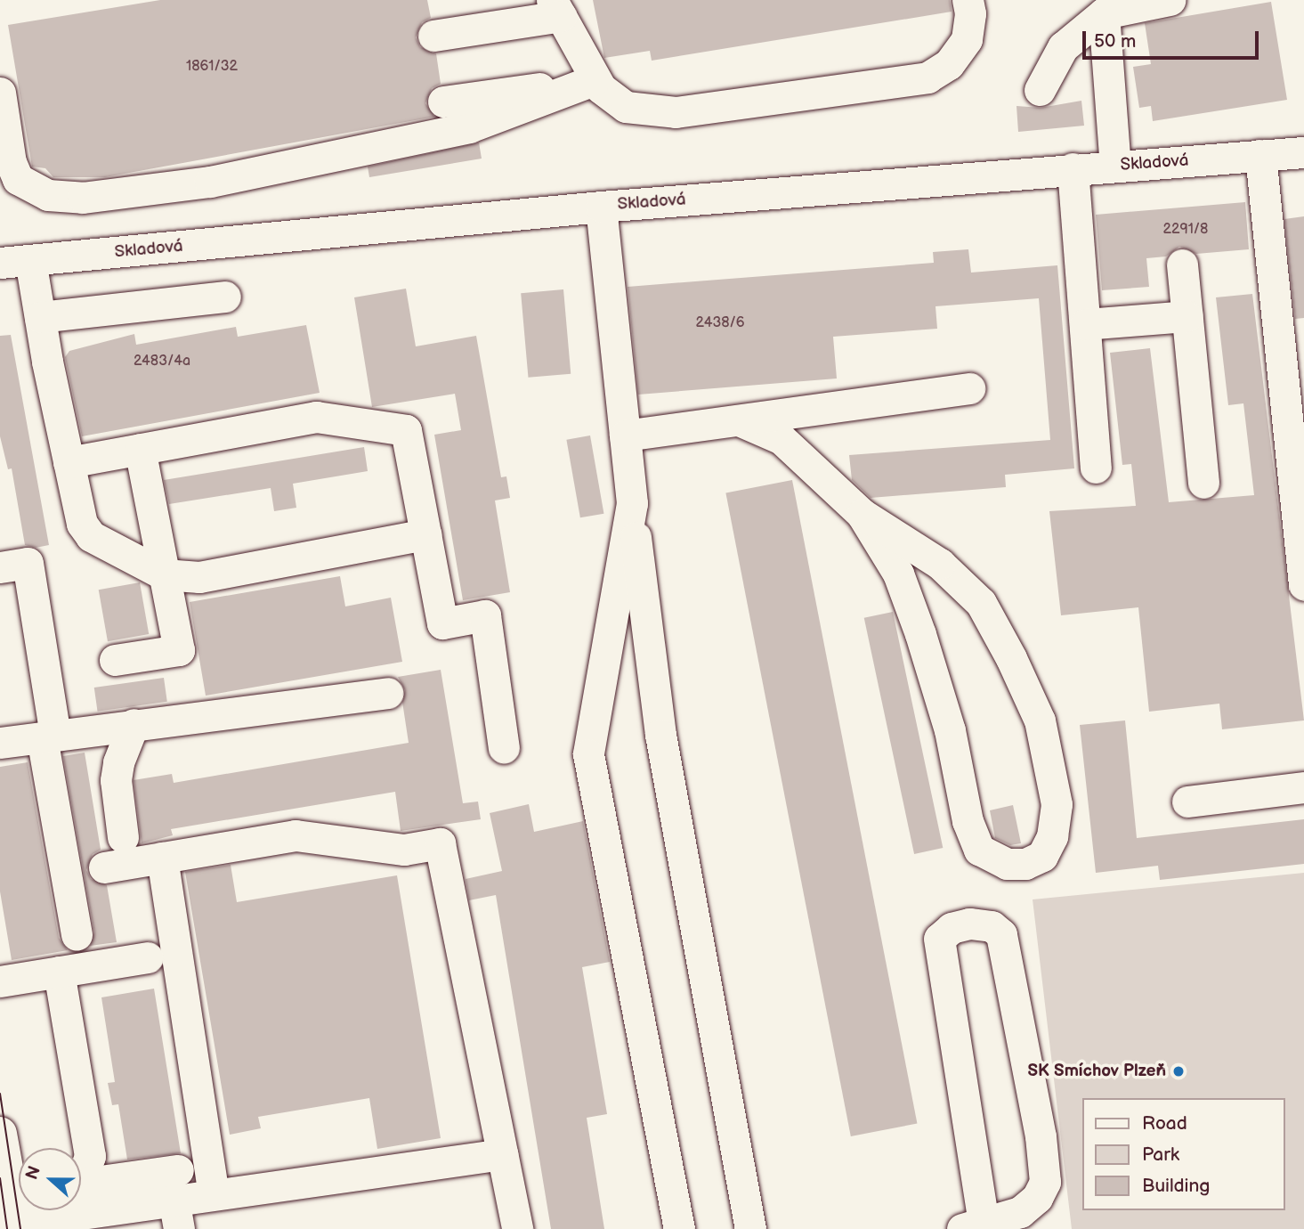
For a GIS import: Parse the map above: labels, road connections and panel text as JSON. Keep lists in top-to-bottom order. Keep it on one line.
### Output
{"streets":{"street":["Skladová"]},"places":["SK Smíchov Plzeň"],"house_numbers":["1861/32","2291/8","2438/6","2483/4a"],"legend":["Road","Park","Building"],"scale_bar":"50 m","north":"left"}
